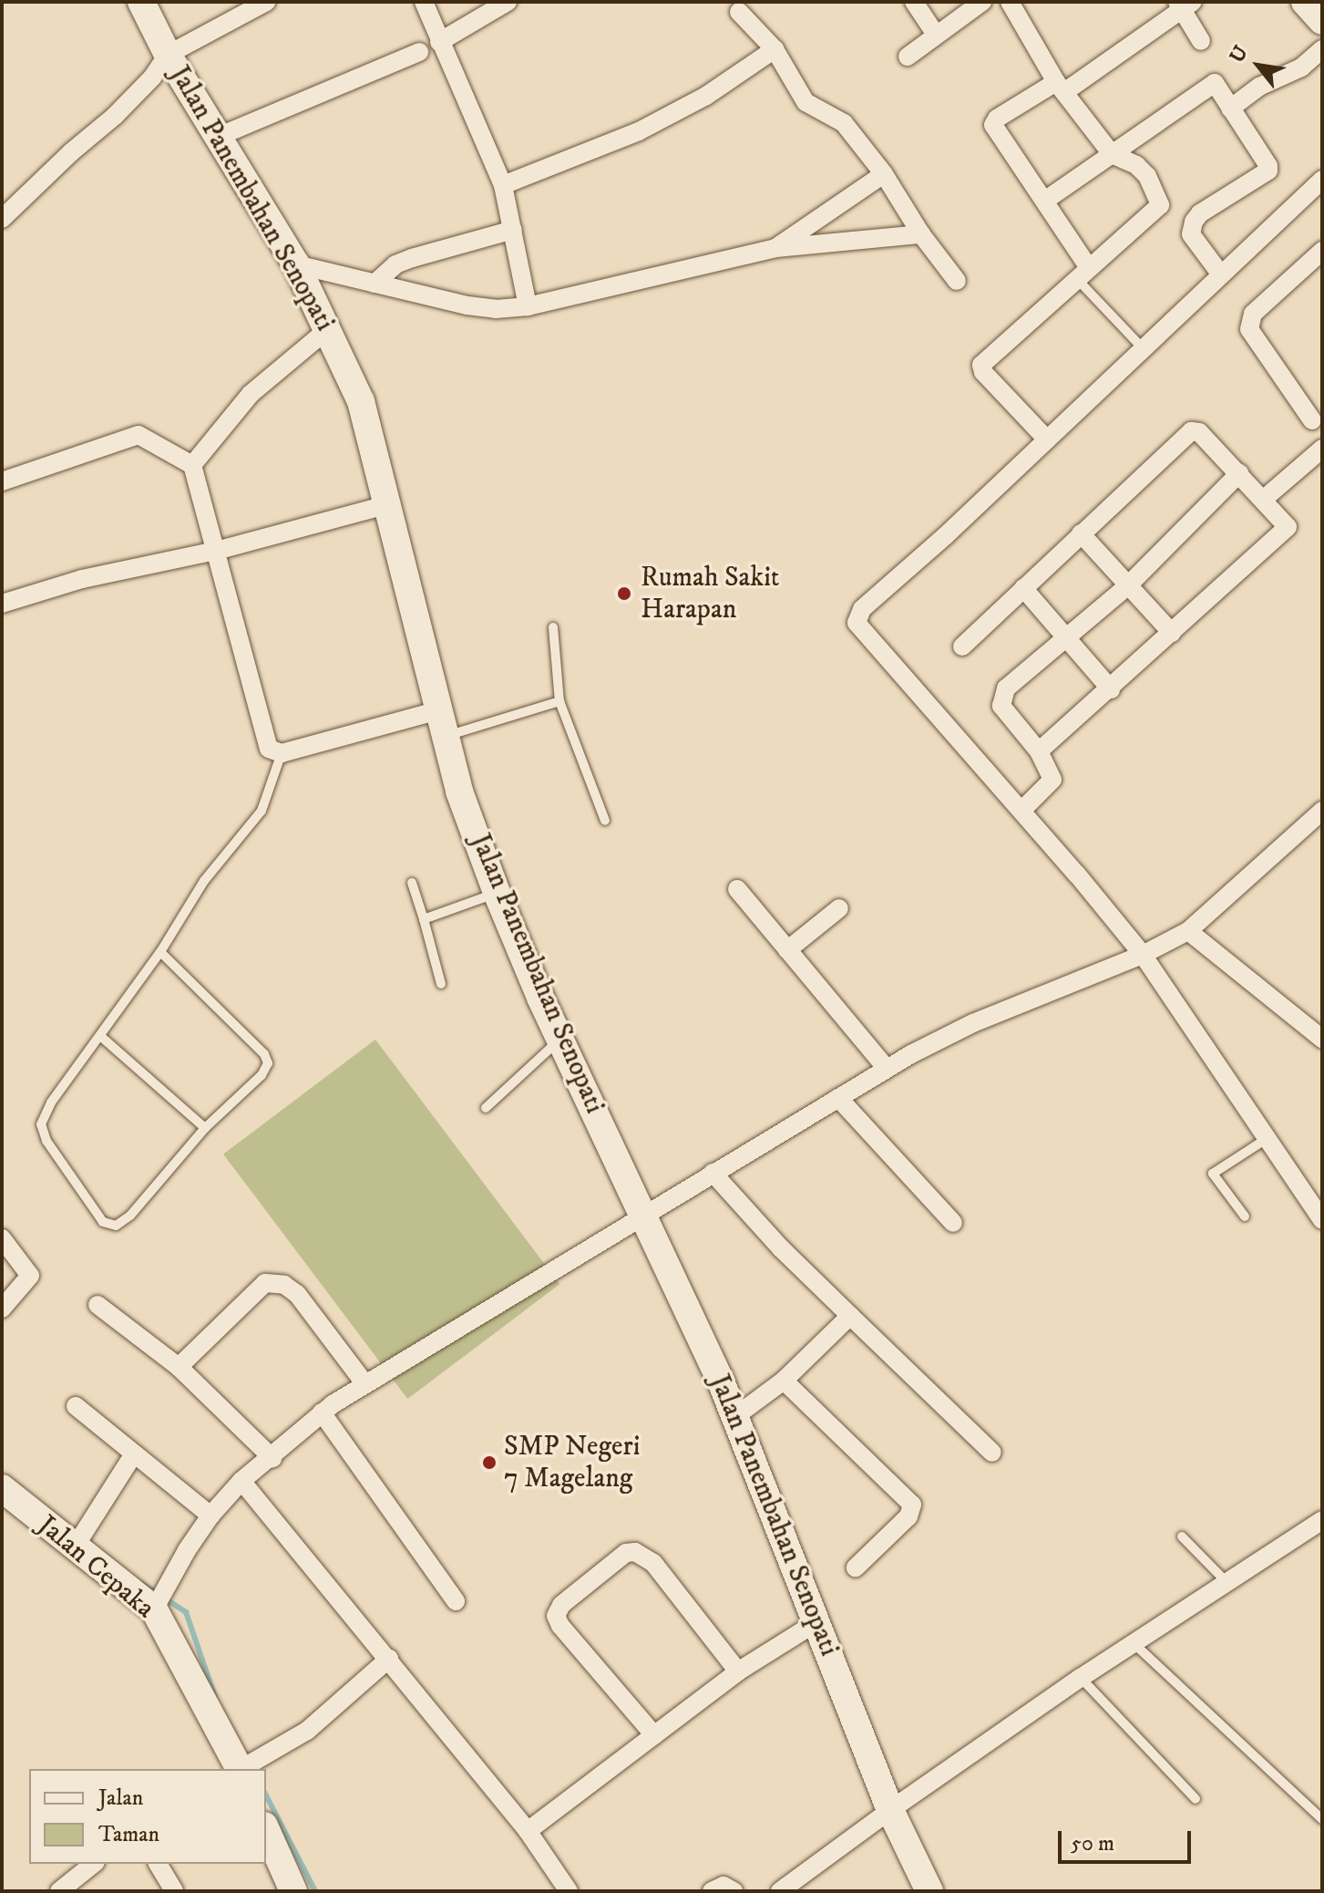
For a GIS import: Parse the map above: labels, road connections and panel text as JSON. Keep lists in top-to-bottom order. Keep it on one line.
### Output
{"streets":{"main road":["Jalan Panembahan Senopati","Jalan Cepaka"]},"places":["Rumah Sakit Harapan","SMP Negeri 7 Magelang"],"legend":["Jalan","Taman"],"scale_bar":"50 m","north":"top left"}
